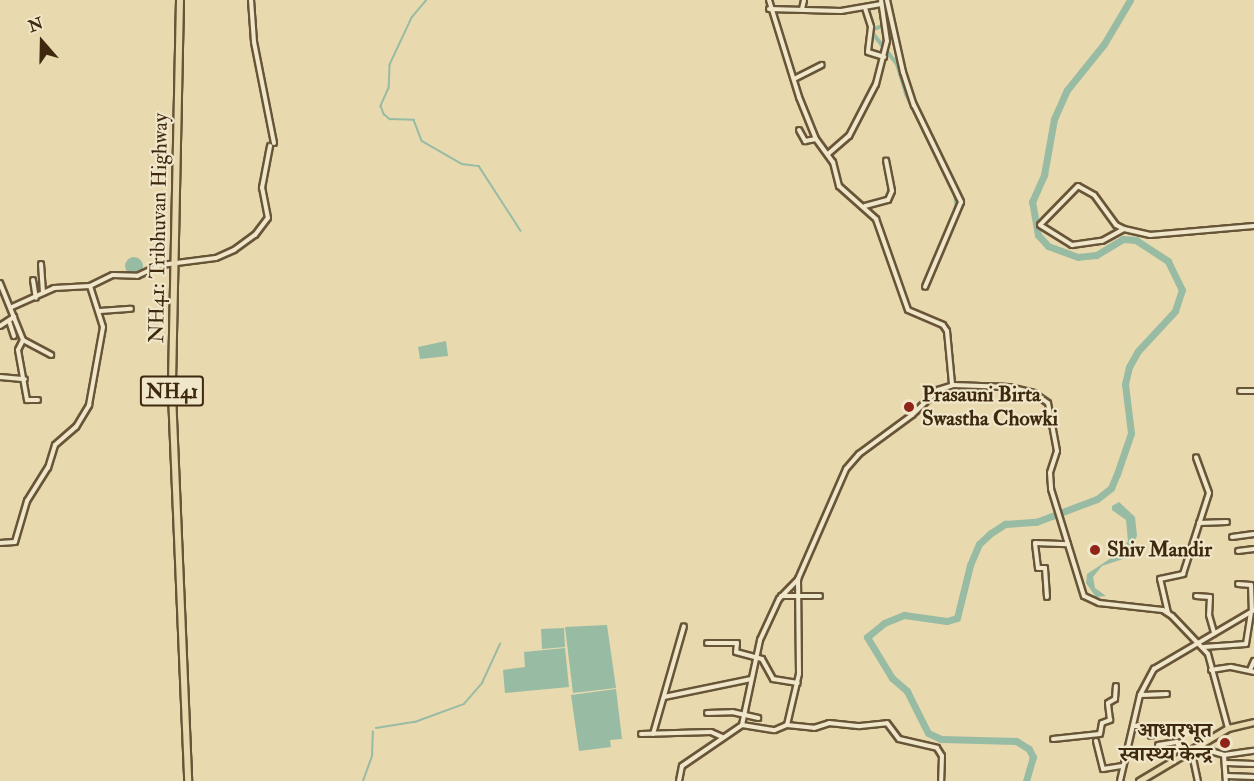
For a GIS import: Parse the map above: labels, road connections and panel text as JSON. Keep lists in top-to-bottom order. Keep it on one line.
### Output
{"streets":{"highway":["NH41: Tribhuvan Highway","NH41"]},"places":["Prasauni Birta Swastha Chowki","Shiv Mandir","आधारभूत स्वास्थ्य केन्द्र"],"north":"top"}
